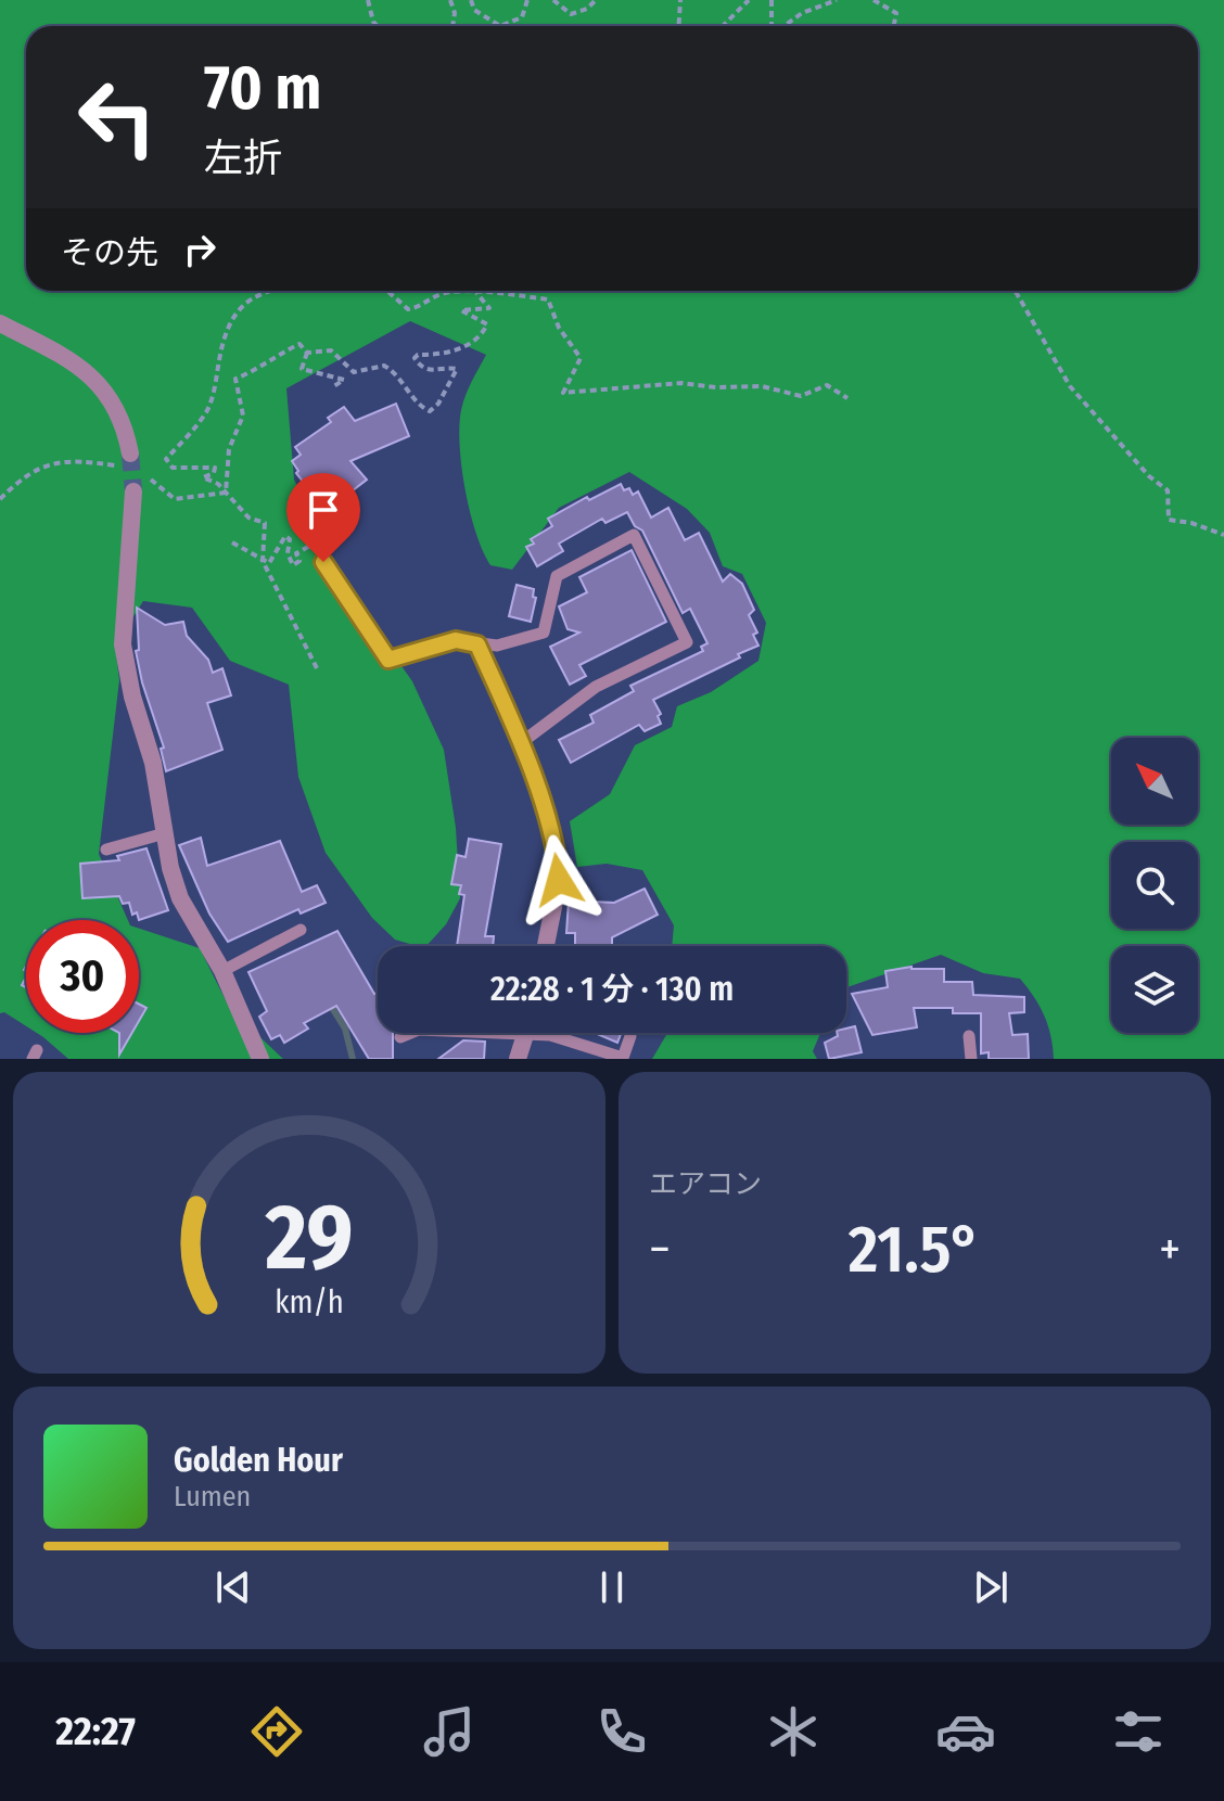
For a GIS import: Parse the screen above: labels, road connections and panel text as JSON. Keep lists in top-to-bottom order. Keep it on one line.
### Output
{"north":"top left","page":{"turn":["70 m","左折"],"then":"その先","limit":"30","trip":"22:28 · 1 分 · 130 m","tile":"エアコン","heat":["−","21.5°","+"],"song":["Golden Hour","Lumen"],"tabs":"22:27","gauge":["29","km/h"]}}
